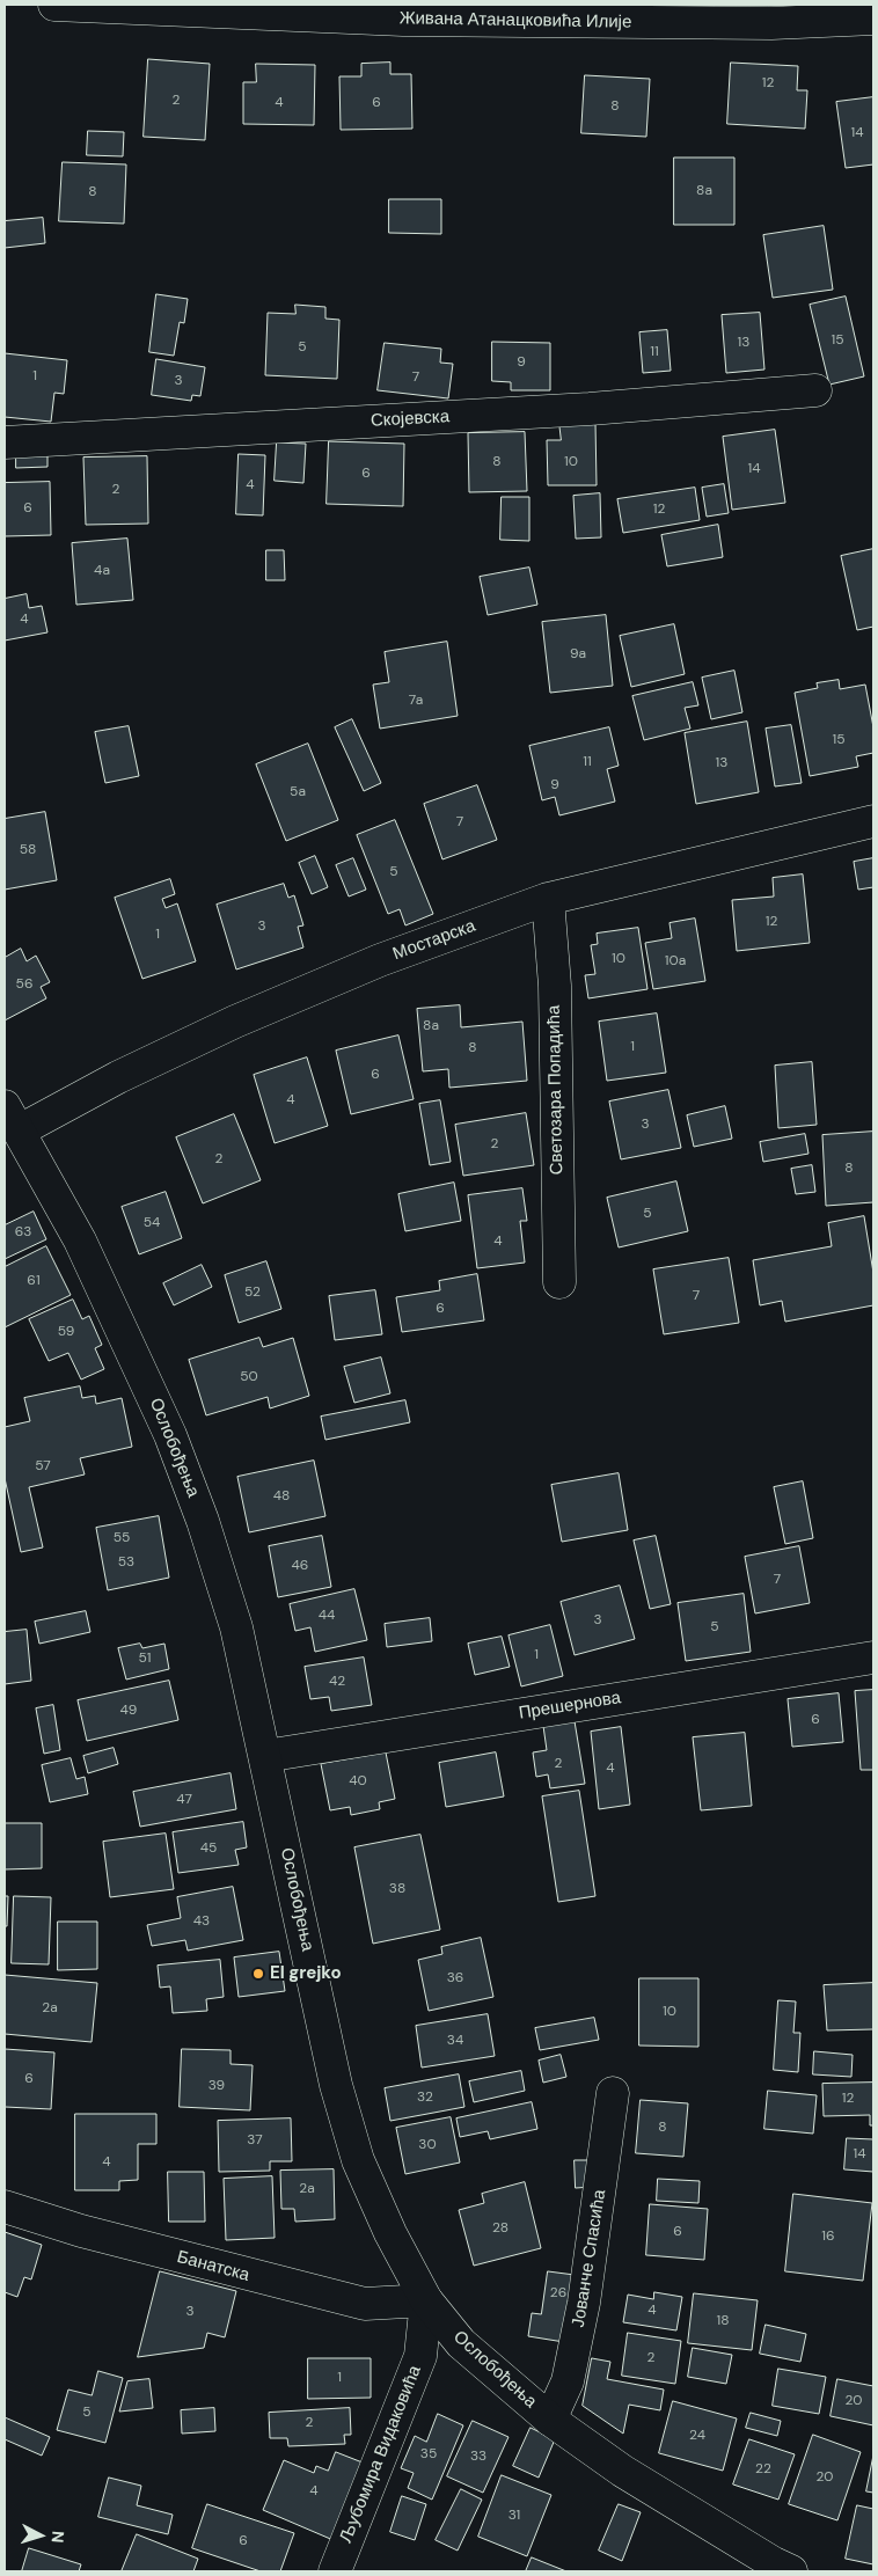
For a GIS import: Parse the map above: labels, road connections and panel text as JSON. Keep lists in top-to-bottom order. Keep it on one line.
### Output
{"streets":{"street":["Живана Атанацковића Илије","Скојевска","Мостарска","Светозара Попадића","Ослобођења","Прешернова","Јованче Спасића","Банатска","Љубомира Видаковића"]},"crossings":[["Мостарска","Светозара Попадића"],["Мостарска","Ослобођења"],["Ослобођења","Прешернова"],["Ослобођења","Јованче Спасића"],["Ослобођења","Банатска"],["Ослобођења","Љубомира Видаковића"],["Банатска","Љубомира Видаковића"]],"places":["El grejko"],"house_numbers":["12","2","4","6","8","14","8a","8","15","13","5","11","9","1","7","3","8","10","14","6","4","2","6","12","4a","4","9a","7a","15","11","13","9","5a","7","58","5","12","3","1","10","10a","56","8a","1","8","6","4","3","2","2","8","5","54","63","4","61","52","7","6","59","50","57","48","55","53","46","7","44","3","5","1","51","42","49","6","2","4","40","47","45","38","43","36","2a","10","34","6","39","32","12","8","37","30","14","4","2a","28","6","16","26","4","3","18","2","1","20","5","2","24","35","33","22","20","4","31","6"],"north":"right"}
